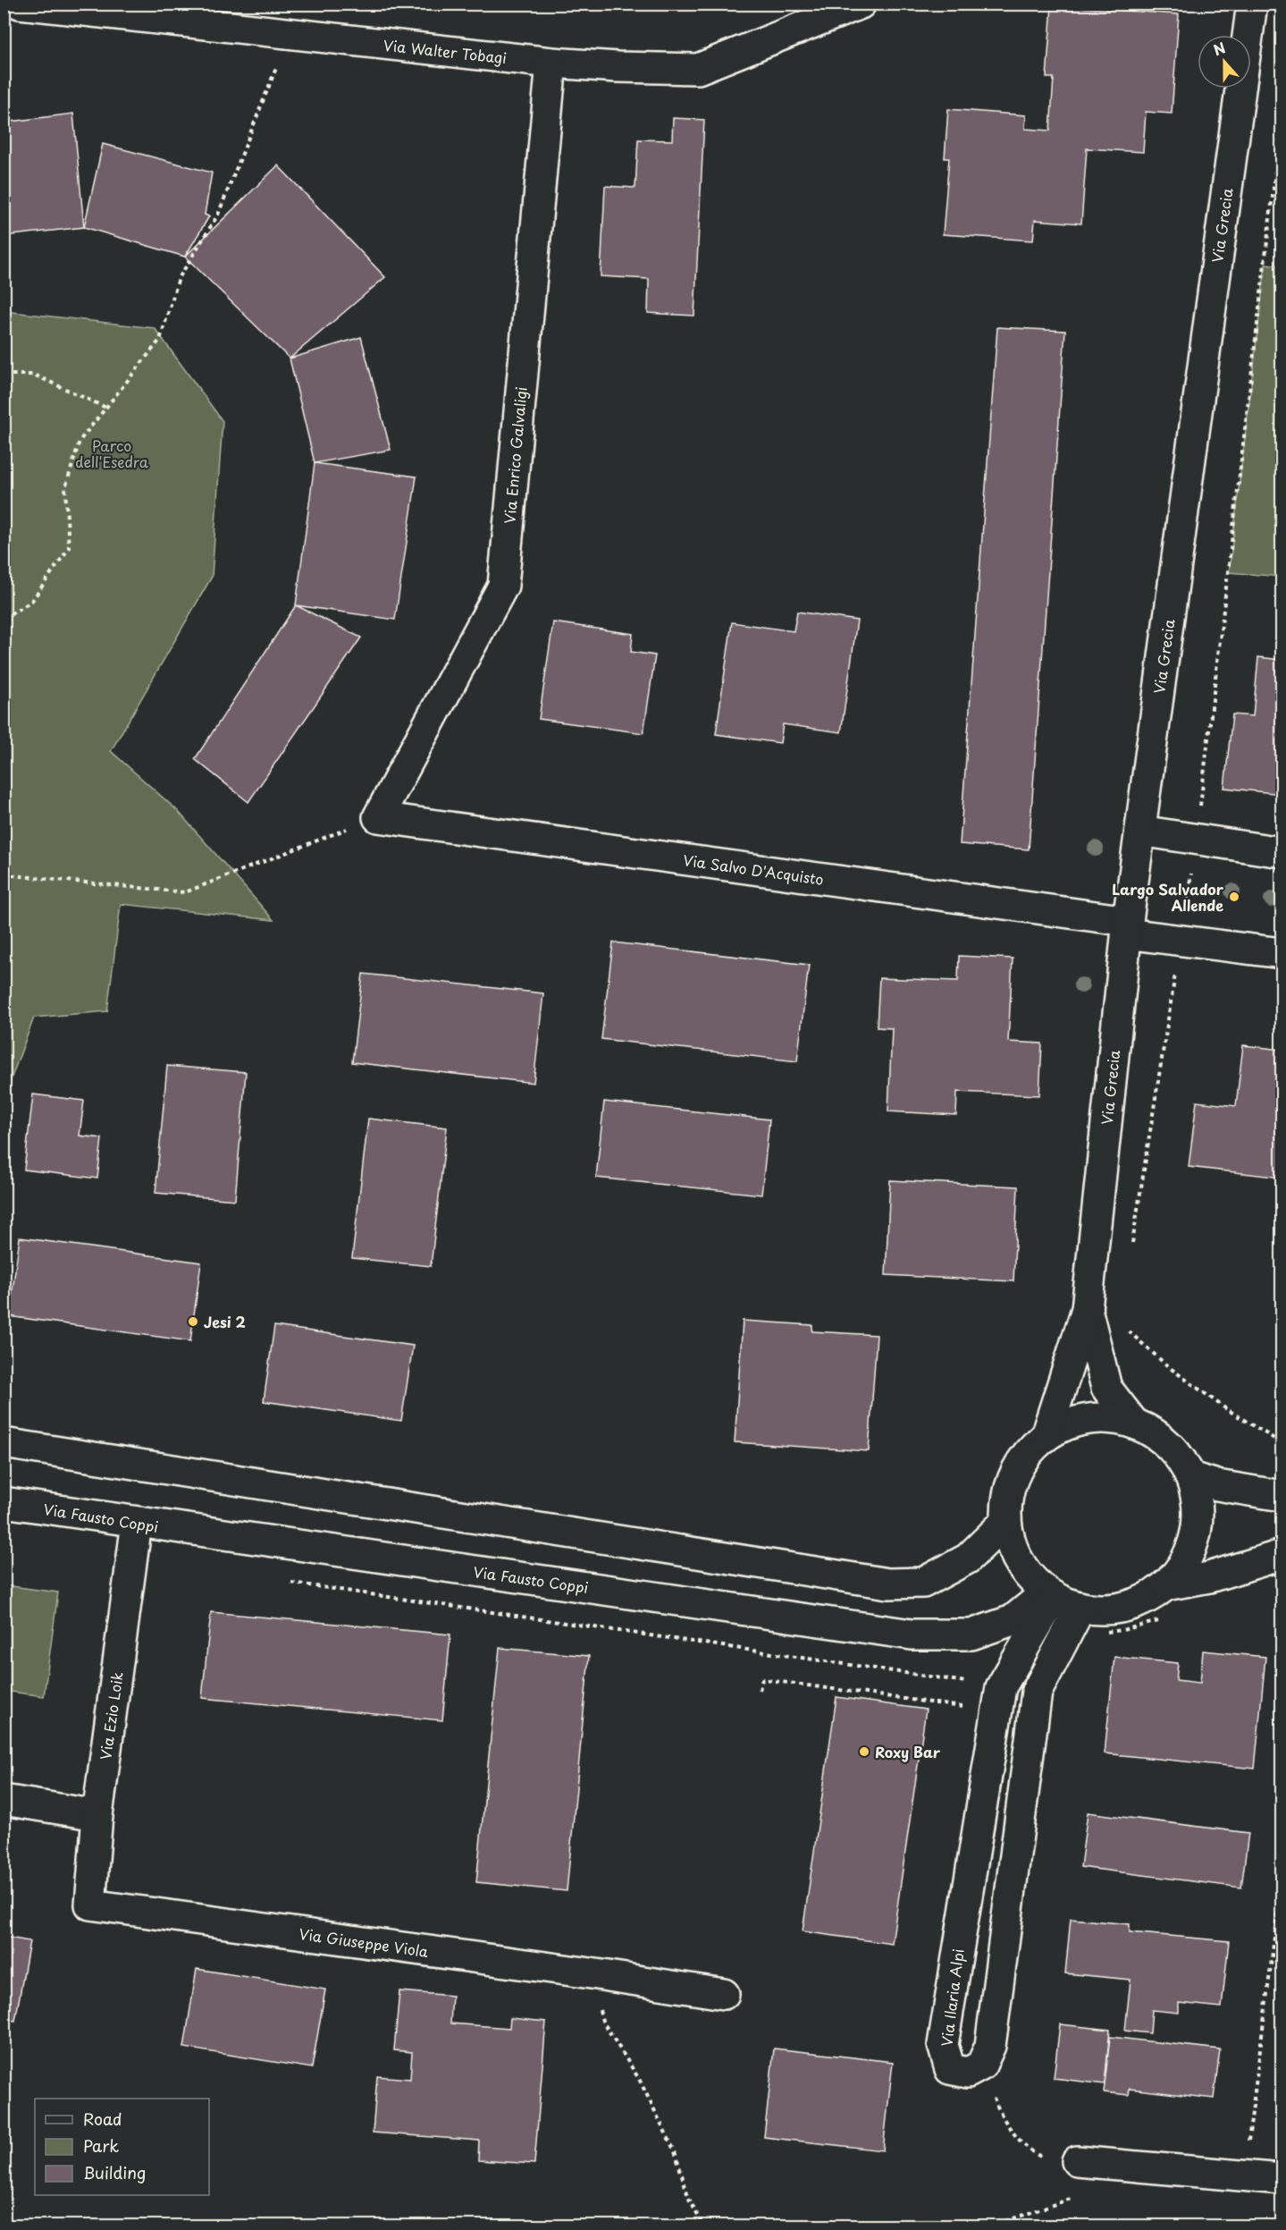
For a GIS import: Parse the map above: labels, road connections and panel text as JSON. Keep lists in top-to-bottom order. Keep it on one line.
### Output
{"streets":{"street":["Via Walter Tobagi","Via Grecia","Via Enrico Galvaligi","Via Salvo D'Acquisto","Via Fausto Coppi","Via Ezio Loik","Via Giuseppe Viola","Via Ilaria Alpi"]},"crossings":[["Via Walter Tobagi","Via Enrico Galvaligi"],["Via Grecia","Via Salvo D'Acquisto"],["Via Grecia","Via Fausto Coppi"],["Via Grecia","Via Ilaria Alpi"],["Via Enrico Galvaligi","Via Salvo D'Acquisto"],["Via Fausto Coppi","Via Ezio Loik"],["Via Fausto Coppi","Via Ilaria Alpi"],["Via Ezio Loik","Via Giuseppe Viola"]],"parks":["Parco dell'Esedra"],"places":["Largo Salvador Allende","Jesi 2","Roxy Bar"],"legend":["Road","Park","Building"],"north":"top"}
